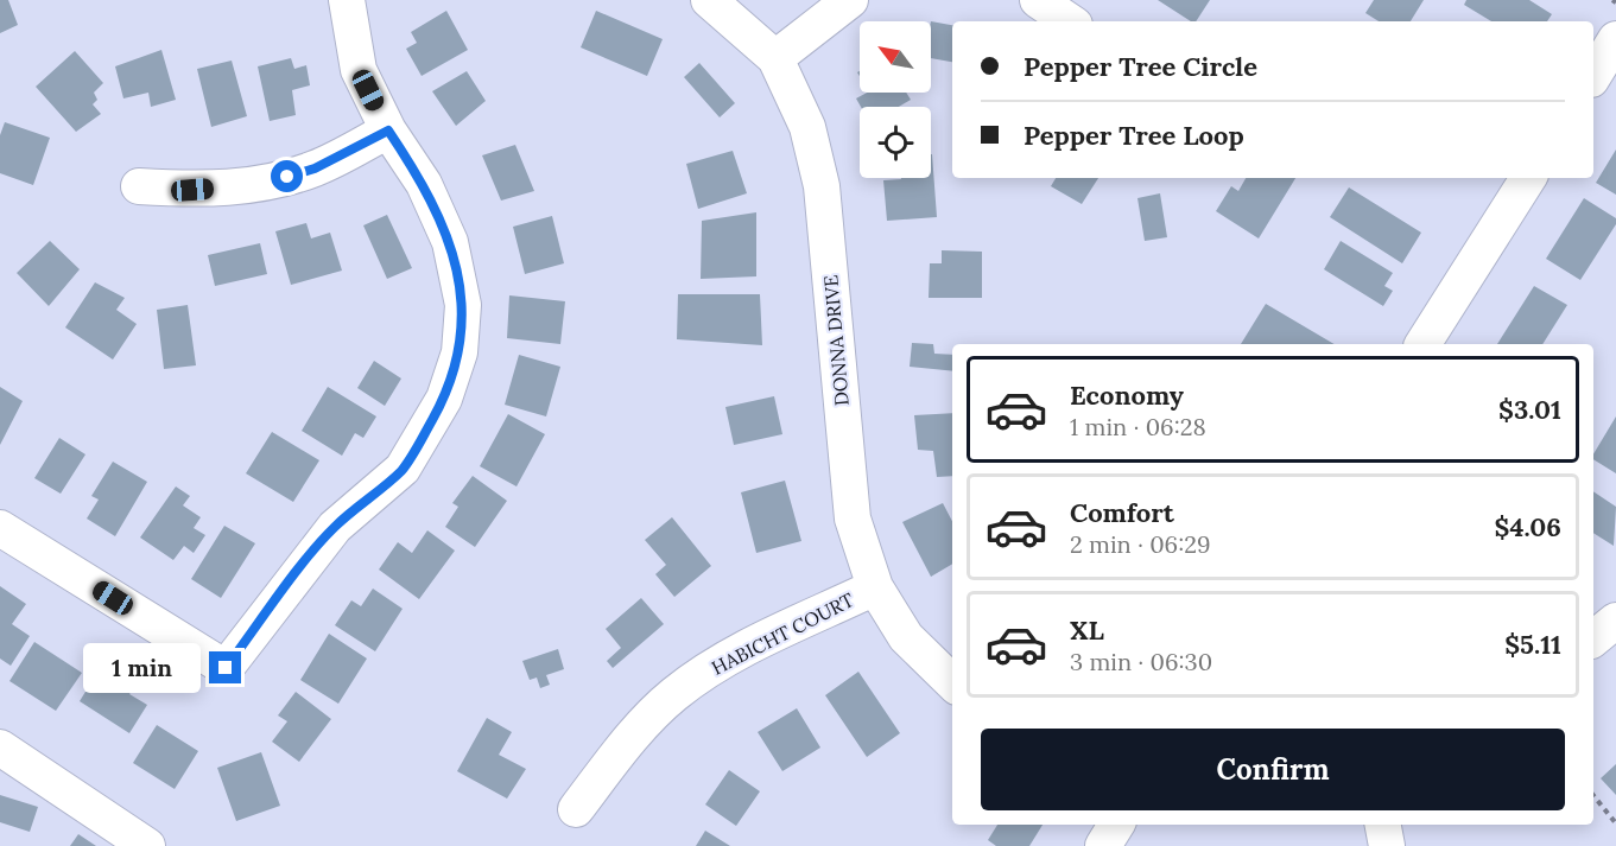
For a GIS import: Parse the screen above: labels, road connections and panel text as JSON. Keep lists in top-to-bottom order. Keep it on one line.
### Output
{"streets":{"street":["DONNA DRIVE","HABICHT COURT"]},"crossings":[["DONNA DRIVE","HABICHT COURT"]],"north":"top left","page":{"banner":["Pepper Tree Circle","Pepper Tree Loop"],"list":[{"name":"Economy","note":"1 min · 06:28","value":"$3.01"},{"name":"Comfort","note":"2 min · 06:29","value":"$4.06"},{"name":"XL","note":"3 min · 06:30","value":"$5.11"}],"bubble":"1 min","buttons":"Confirm"}}
